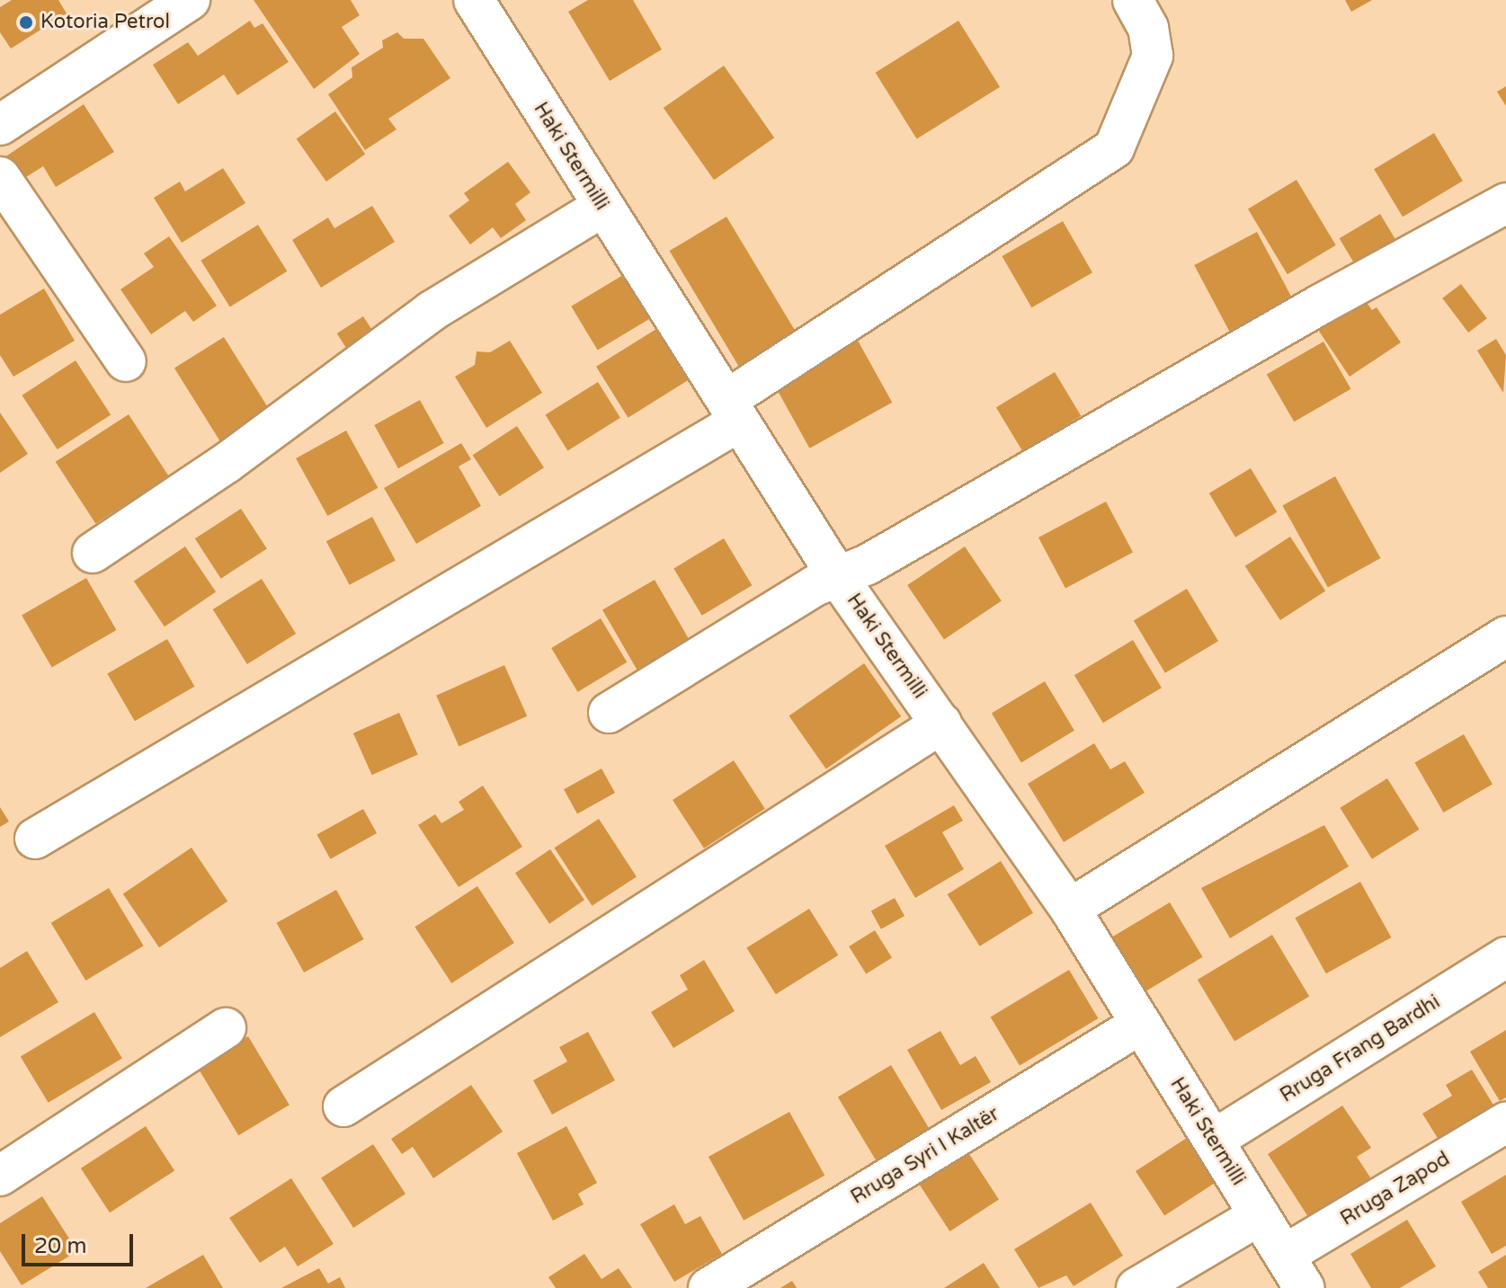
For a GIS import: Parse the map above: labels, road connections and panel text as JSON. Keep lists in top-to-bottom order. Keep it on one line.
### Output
{"streets":{"street":["Haki Stermilli","Rruga Frang Bardhi","Rruga Syri I Kaltër","Rruga Zapod"]},"crossings":[["Haki Stermilli","Rruga Frang Bardhi"],["Haki Stermilli","Rruga Syri I Kaltër"],["Haki Stermilli","Rruga Zapod"]],"places":["Kotoria Petrol"],"scale_bar":"20 m"}
